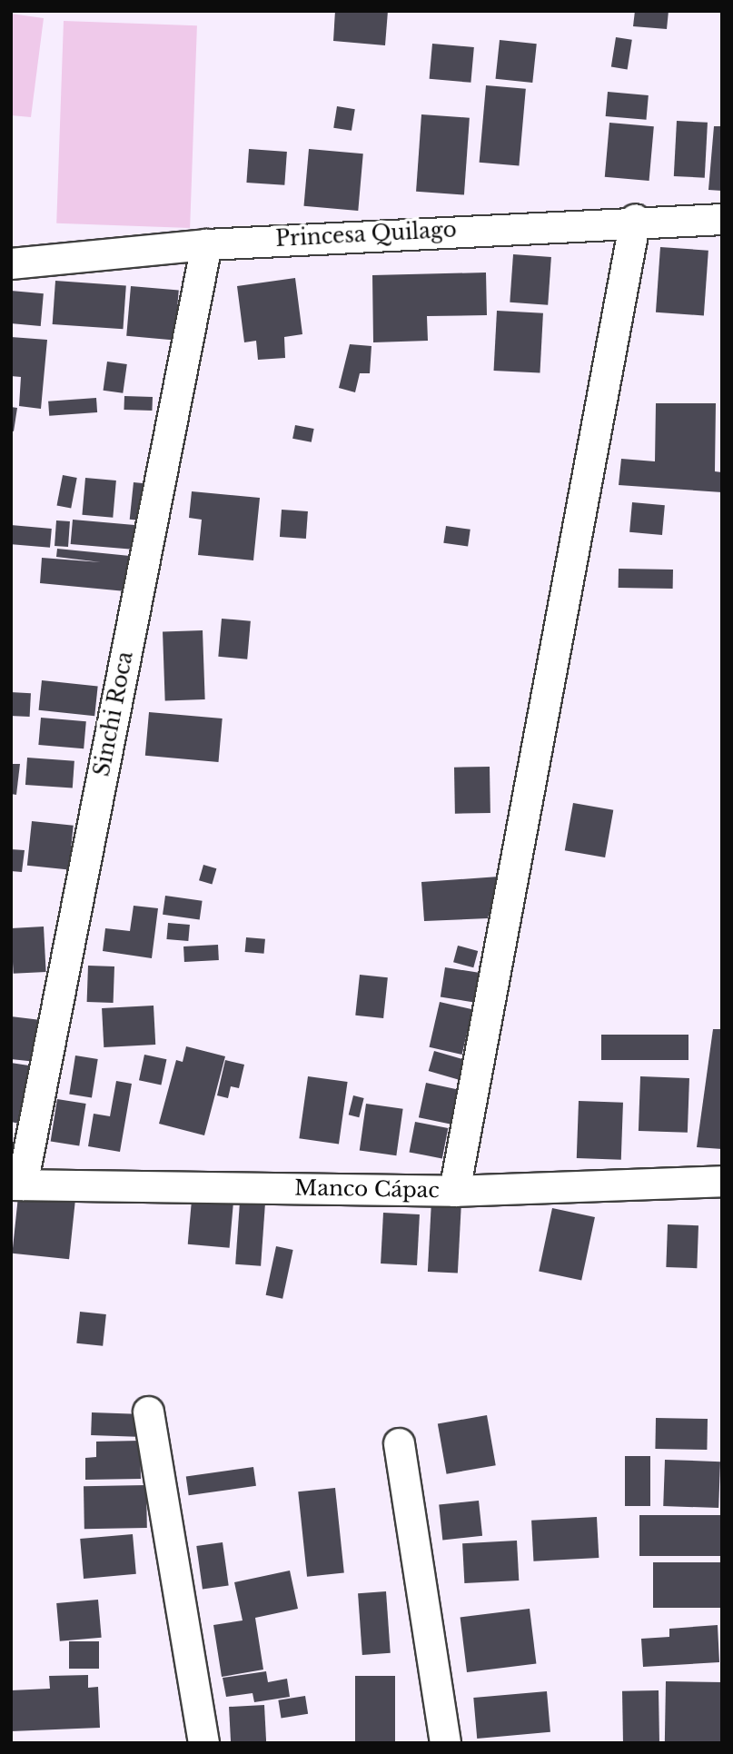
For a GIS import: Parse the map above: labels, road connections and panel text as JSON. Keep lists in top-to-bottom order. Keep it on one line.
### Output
{"streets":{"street":["Princesa Quilago","Sinchi Roca","Manco Cápac"]},"crossings":[["Princesa Quilago","Sinchi Roca"],["Sinchi Roca","Manco Cápac"]]}
